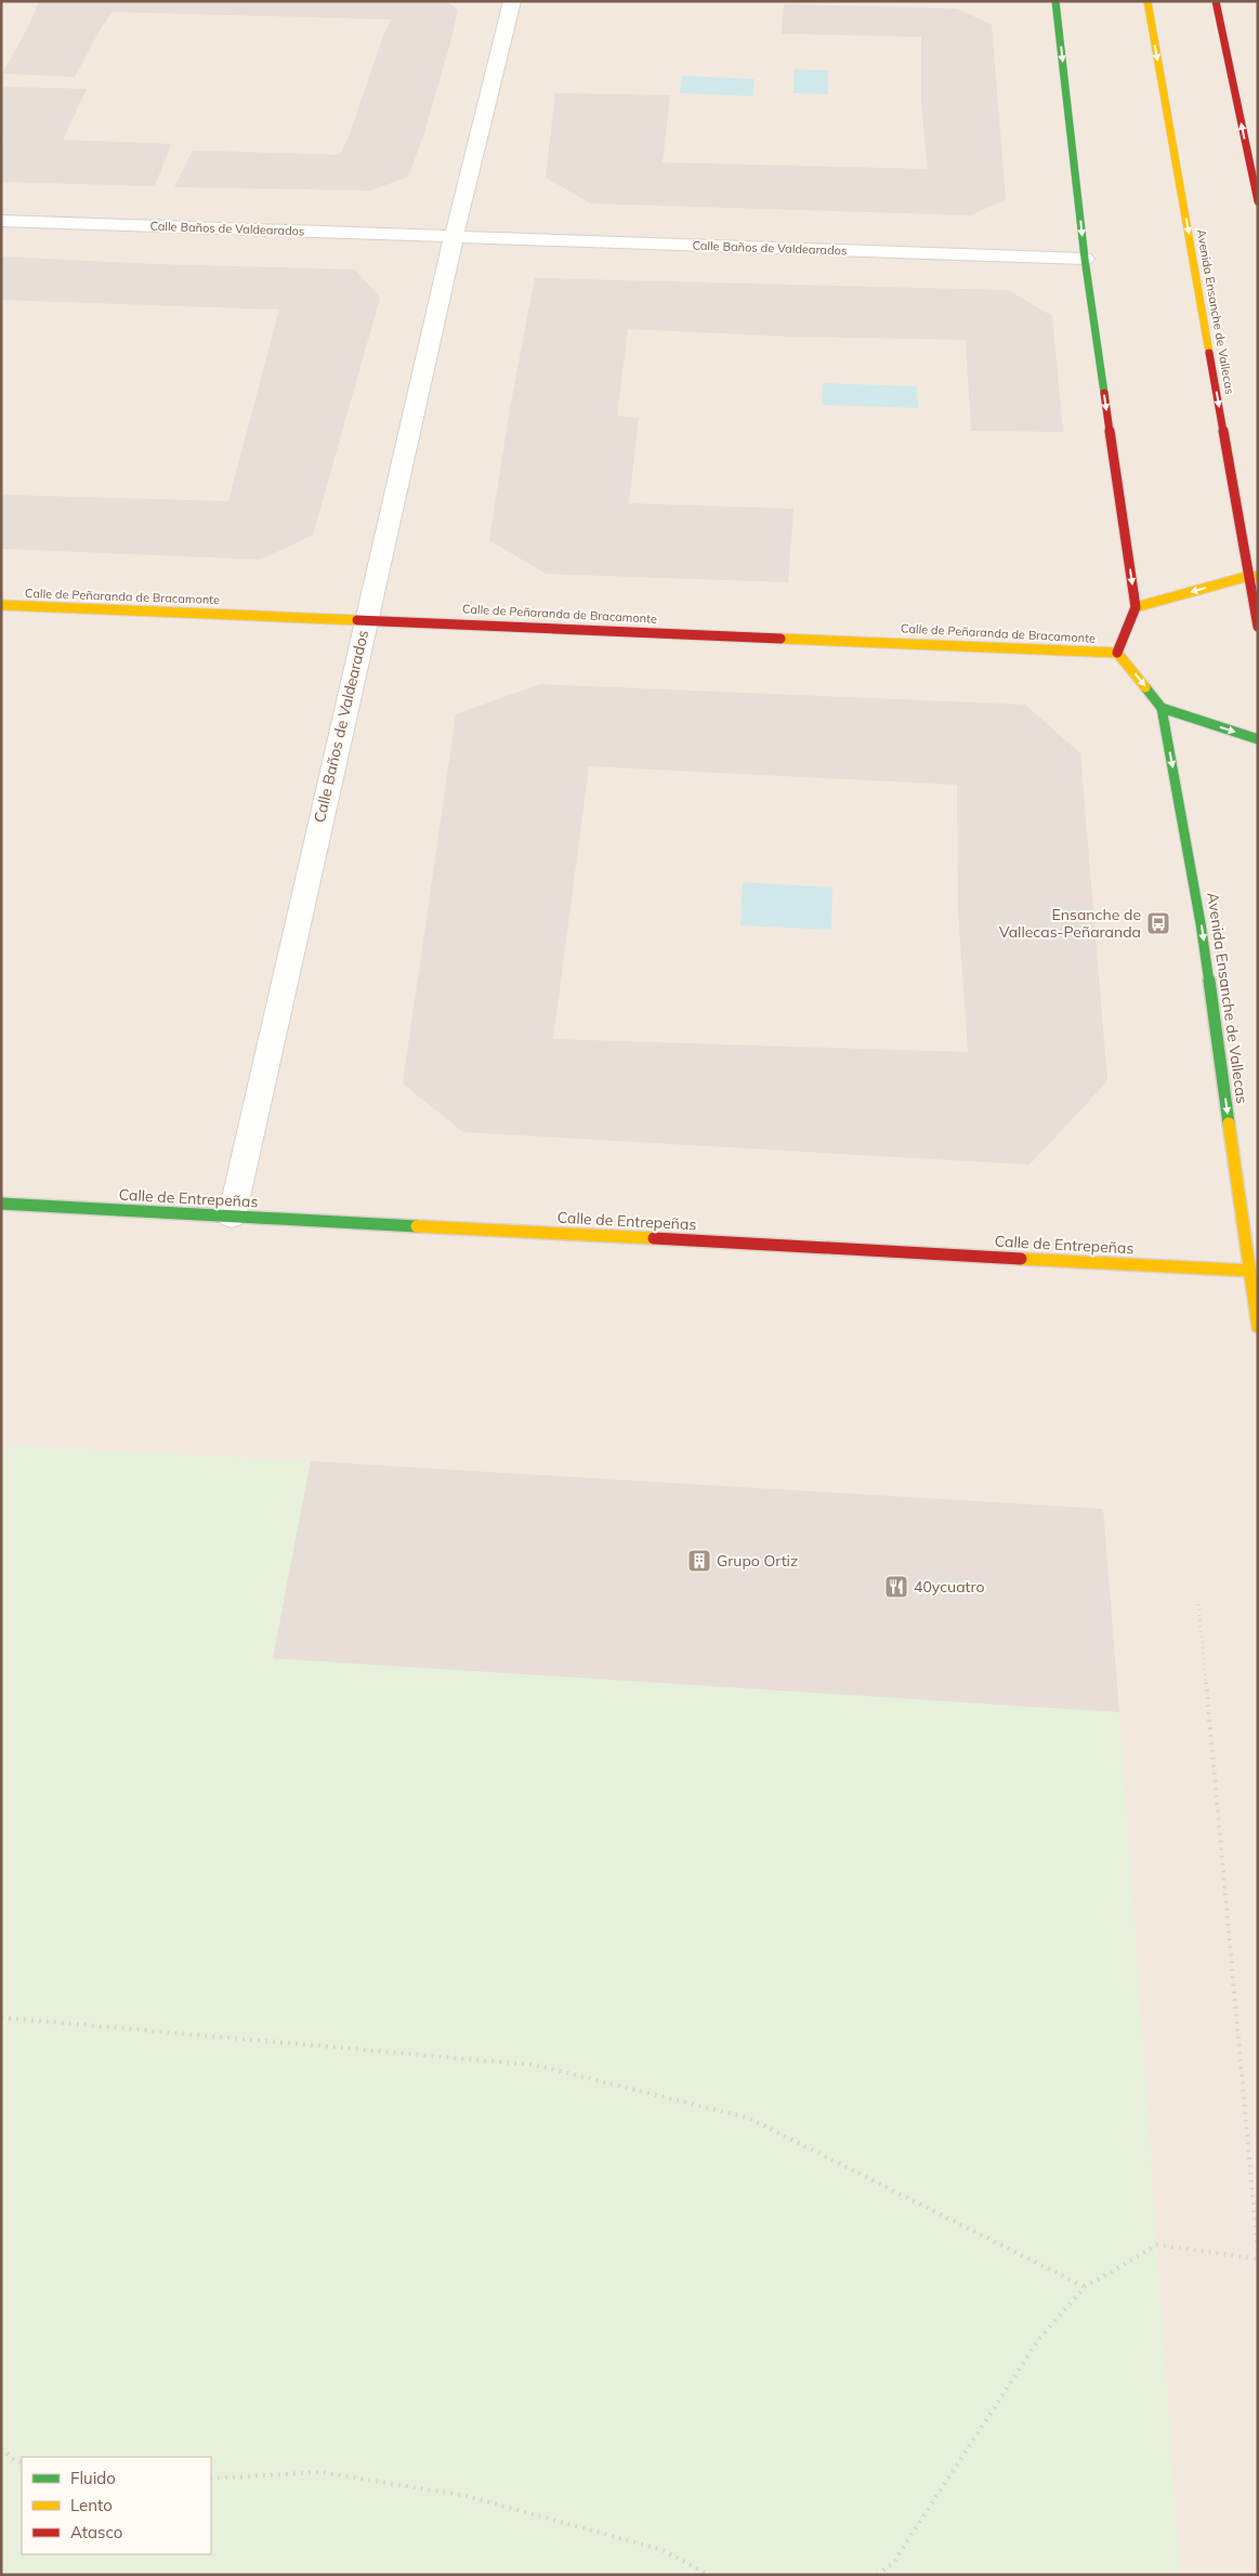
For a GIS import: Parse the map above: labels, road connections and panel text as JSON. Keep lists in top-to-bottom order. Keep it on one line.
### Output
{"streets":{"main road":["Avenida Ensanche de Vallecas","Calle de Peñaranda de Bracamonte","Calle de Entrepeñas"],"street":["Calle Baños de Valdearados"]},"crossings":[["Calle Baños de Valdearados","Calle de Peñaranda de Bracamonte"],["Calle Baños de Valdearados","Calle de Entrepeñas"],["Avenida Ensanche de Vallecas","Calle de Entrepeñas"]],"places":{"bus stop":["Ensanche de Vallecas-Peñaranda"],"building":["Grupo Ortiz"],"restaurant":["40ycuatro"]},"legend":["Fluido","Lento","Atasco"]}
